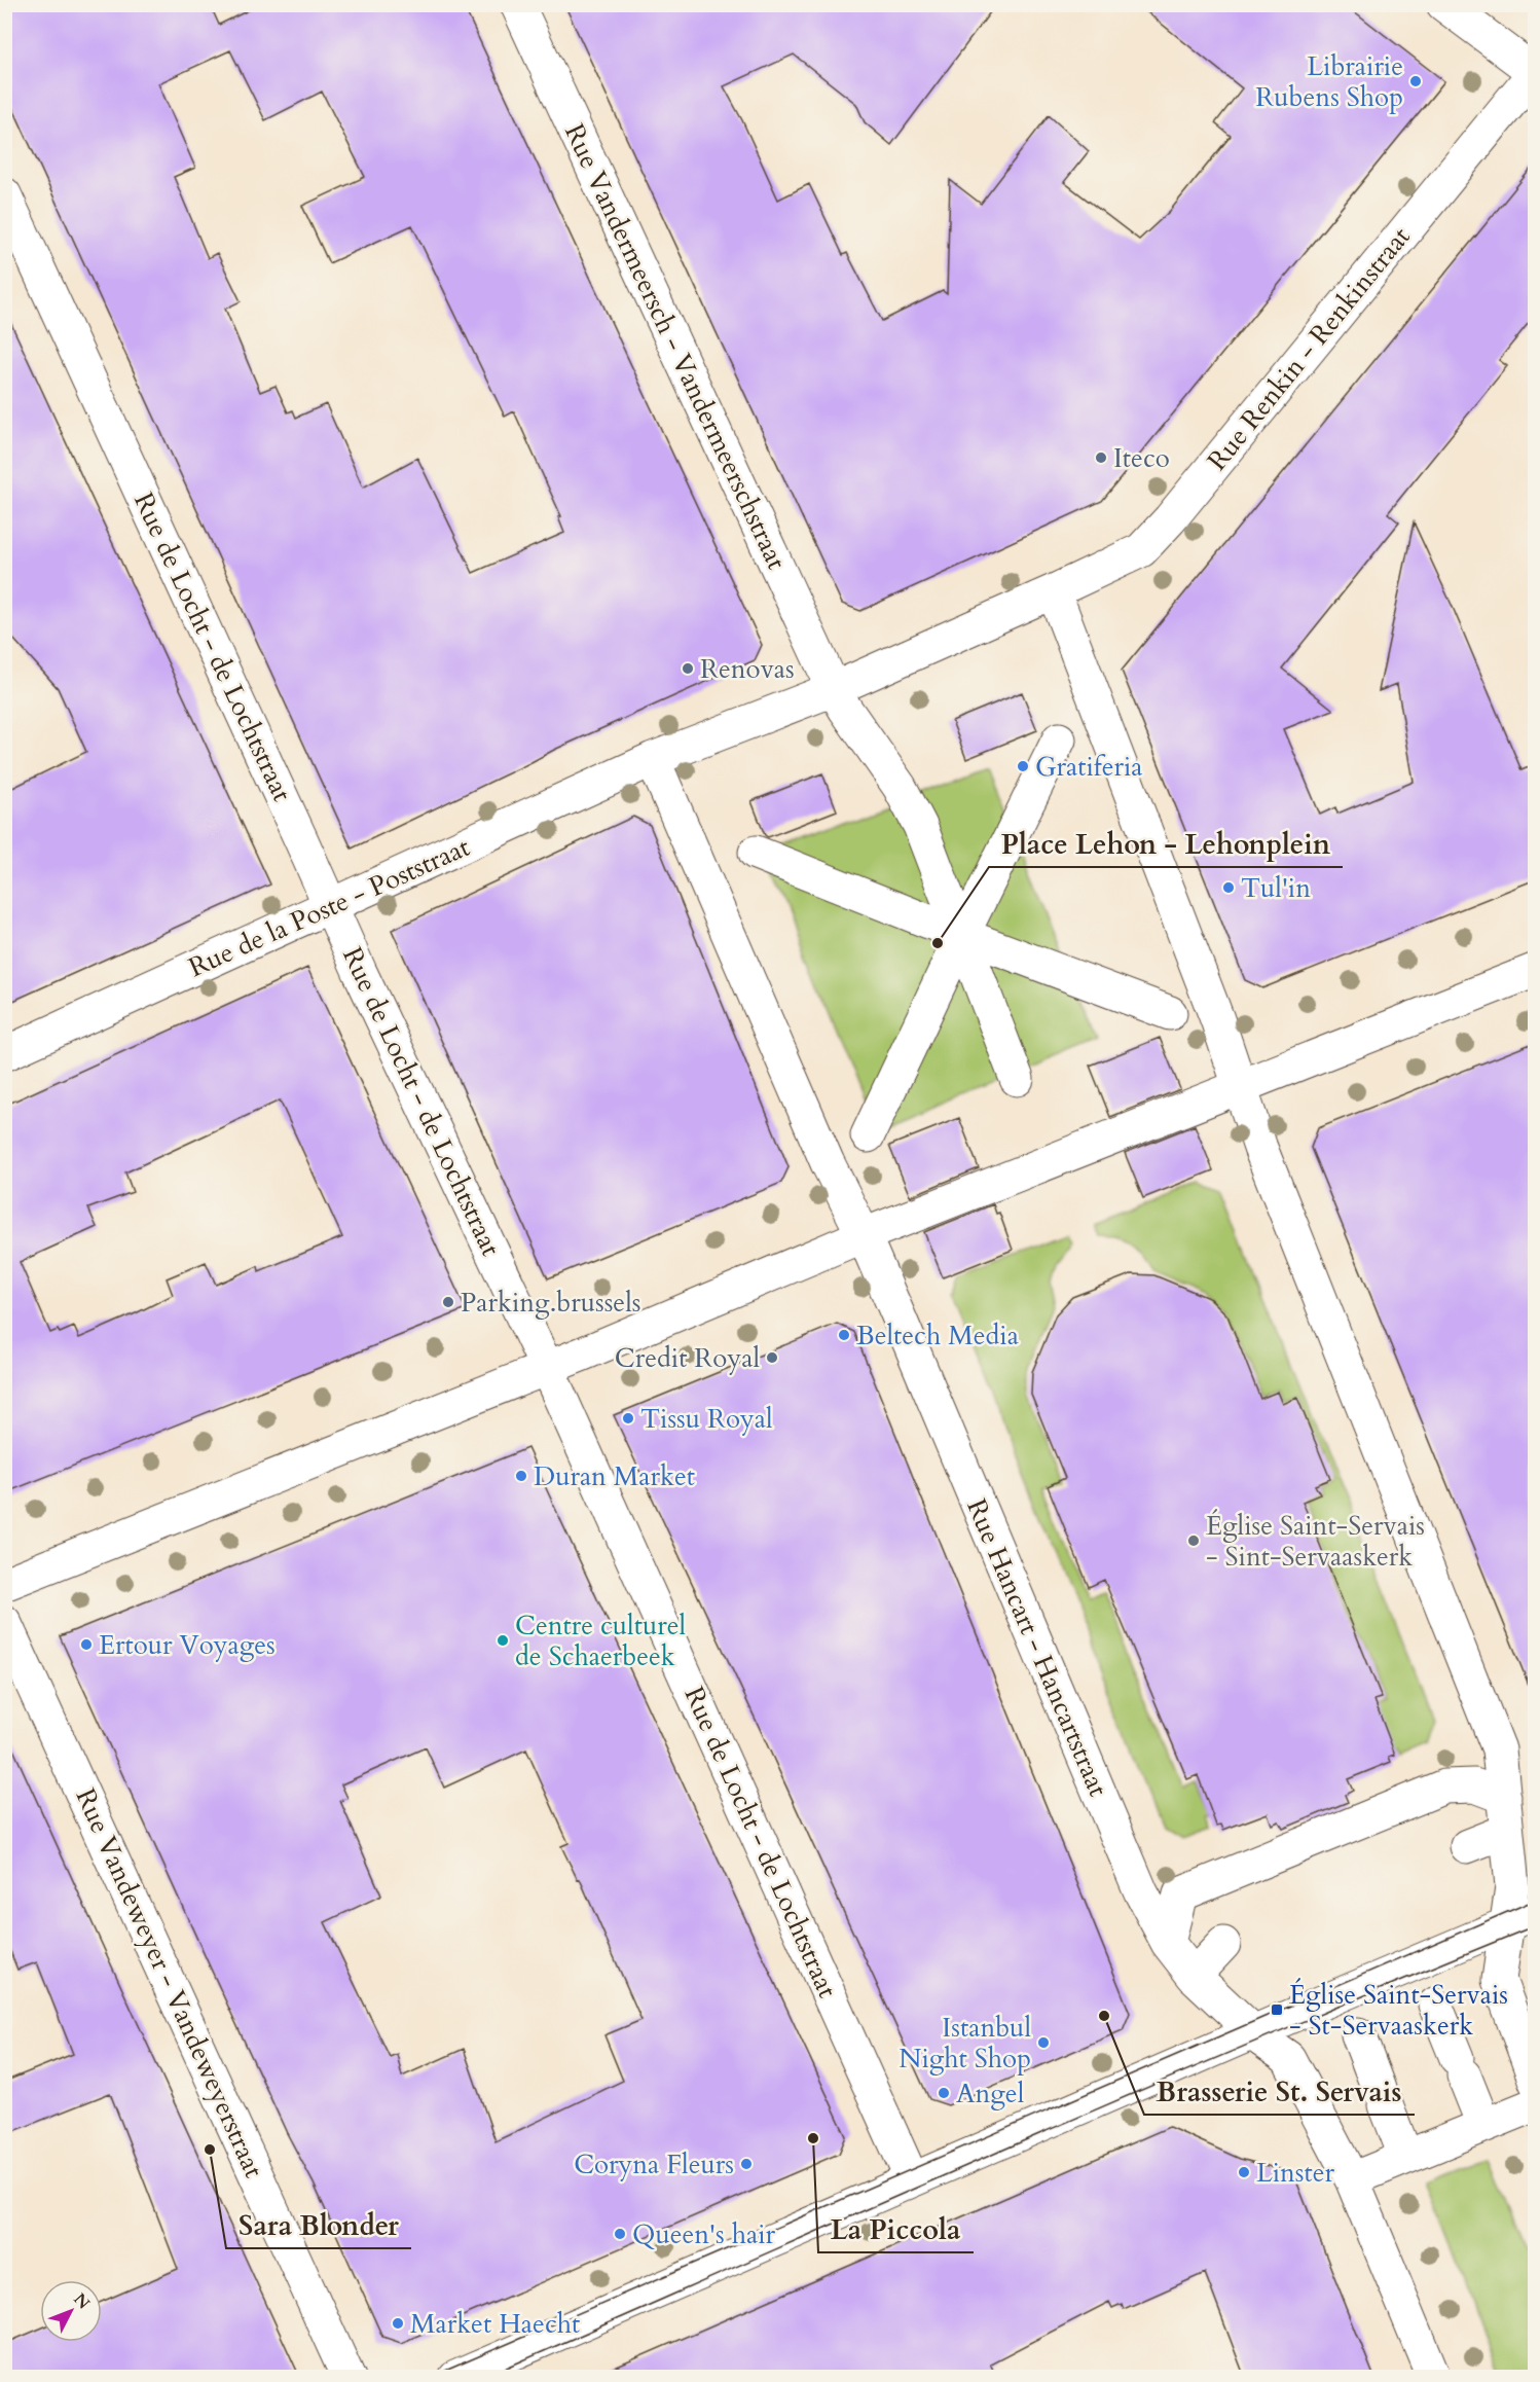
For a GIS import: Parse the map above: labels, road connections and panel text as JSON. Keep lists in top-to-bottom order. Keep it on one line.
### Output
{"streets":{"street":["Rue Vandermeersch - Vandermeerschstraat","Rue Renkin - Renkinstraat","Rue de Locht - de Lochtstraat","Rue de la Poste - Poststraat","Rue Hancart - Hancartstraat","Rue Vandeweyer - Vandeweyerstraat"]},"crossings":[["Rue Vandermeersch - Vandermeerschstraat","Rue Renkin - Renkinstraat"],["Rue Vandermeersch - Vandermeerschstraat","Rue de la Poste - Poststraat"],["Rue Renkin - Renkinstraat","Rue de la Poste - Poststraat"],["Rue de Locht - de Lochtstraat","Rue de la Poste - Poststraat"],["Rue de la Poste - Poststraat","Rue Hancart - Hancartstraat"]],"places":{"other":["Librairie Rubens Shop","Iteco","Renovas","Gratiferia","Tul'in","Place Lehon - Lehonplein","Parking.brussels","Beltech Media","Credit Royal","Tissu Royal","Duran Market","Église Saint-Servais - Sint-Servaaskerk","Centre culturel de Schaerbeek","Ertour Voyages","Brasserie St. Servais","Istanbul Night Shop","Angel","La Piccola","Sara Blonder","Coryna Fleurs","Linster","Queen's hair","Market Haecht"],"transit":["Église Saint-Servais - St-Servaaskerk"]},"north":"top right"}
